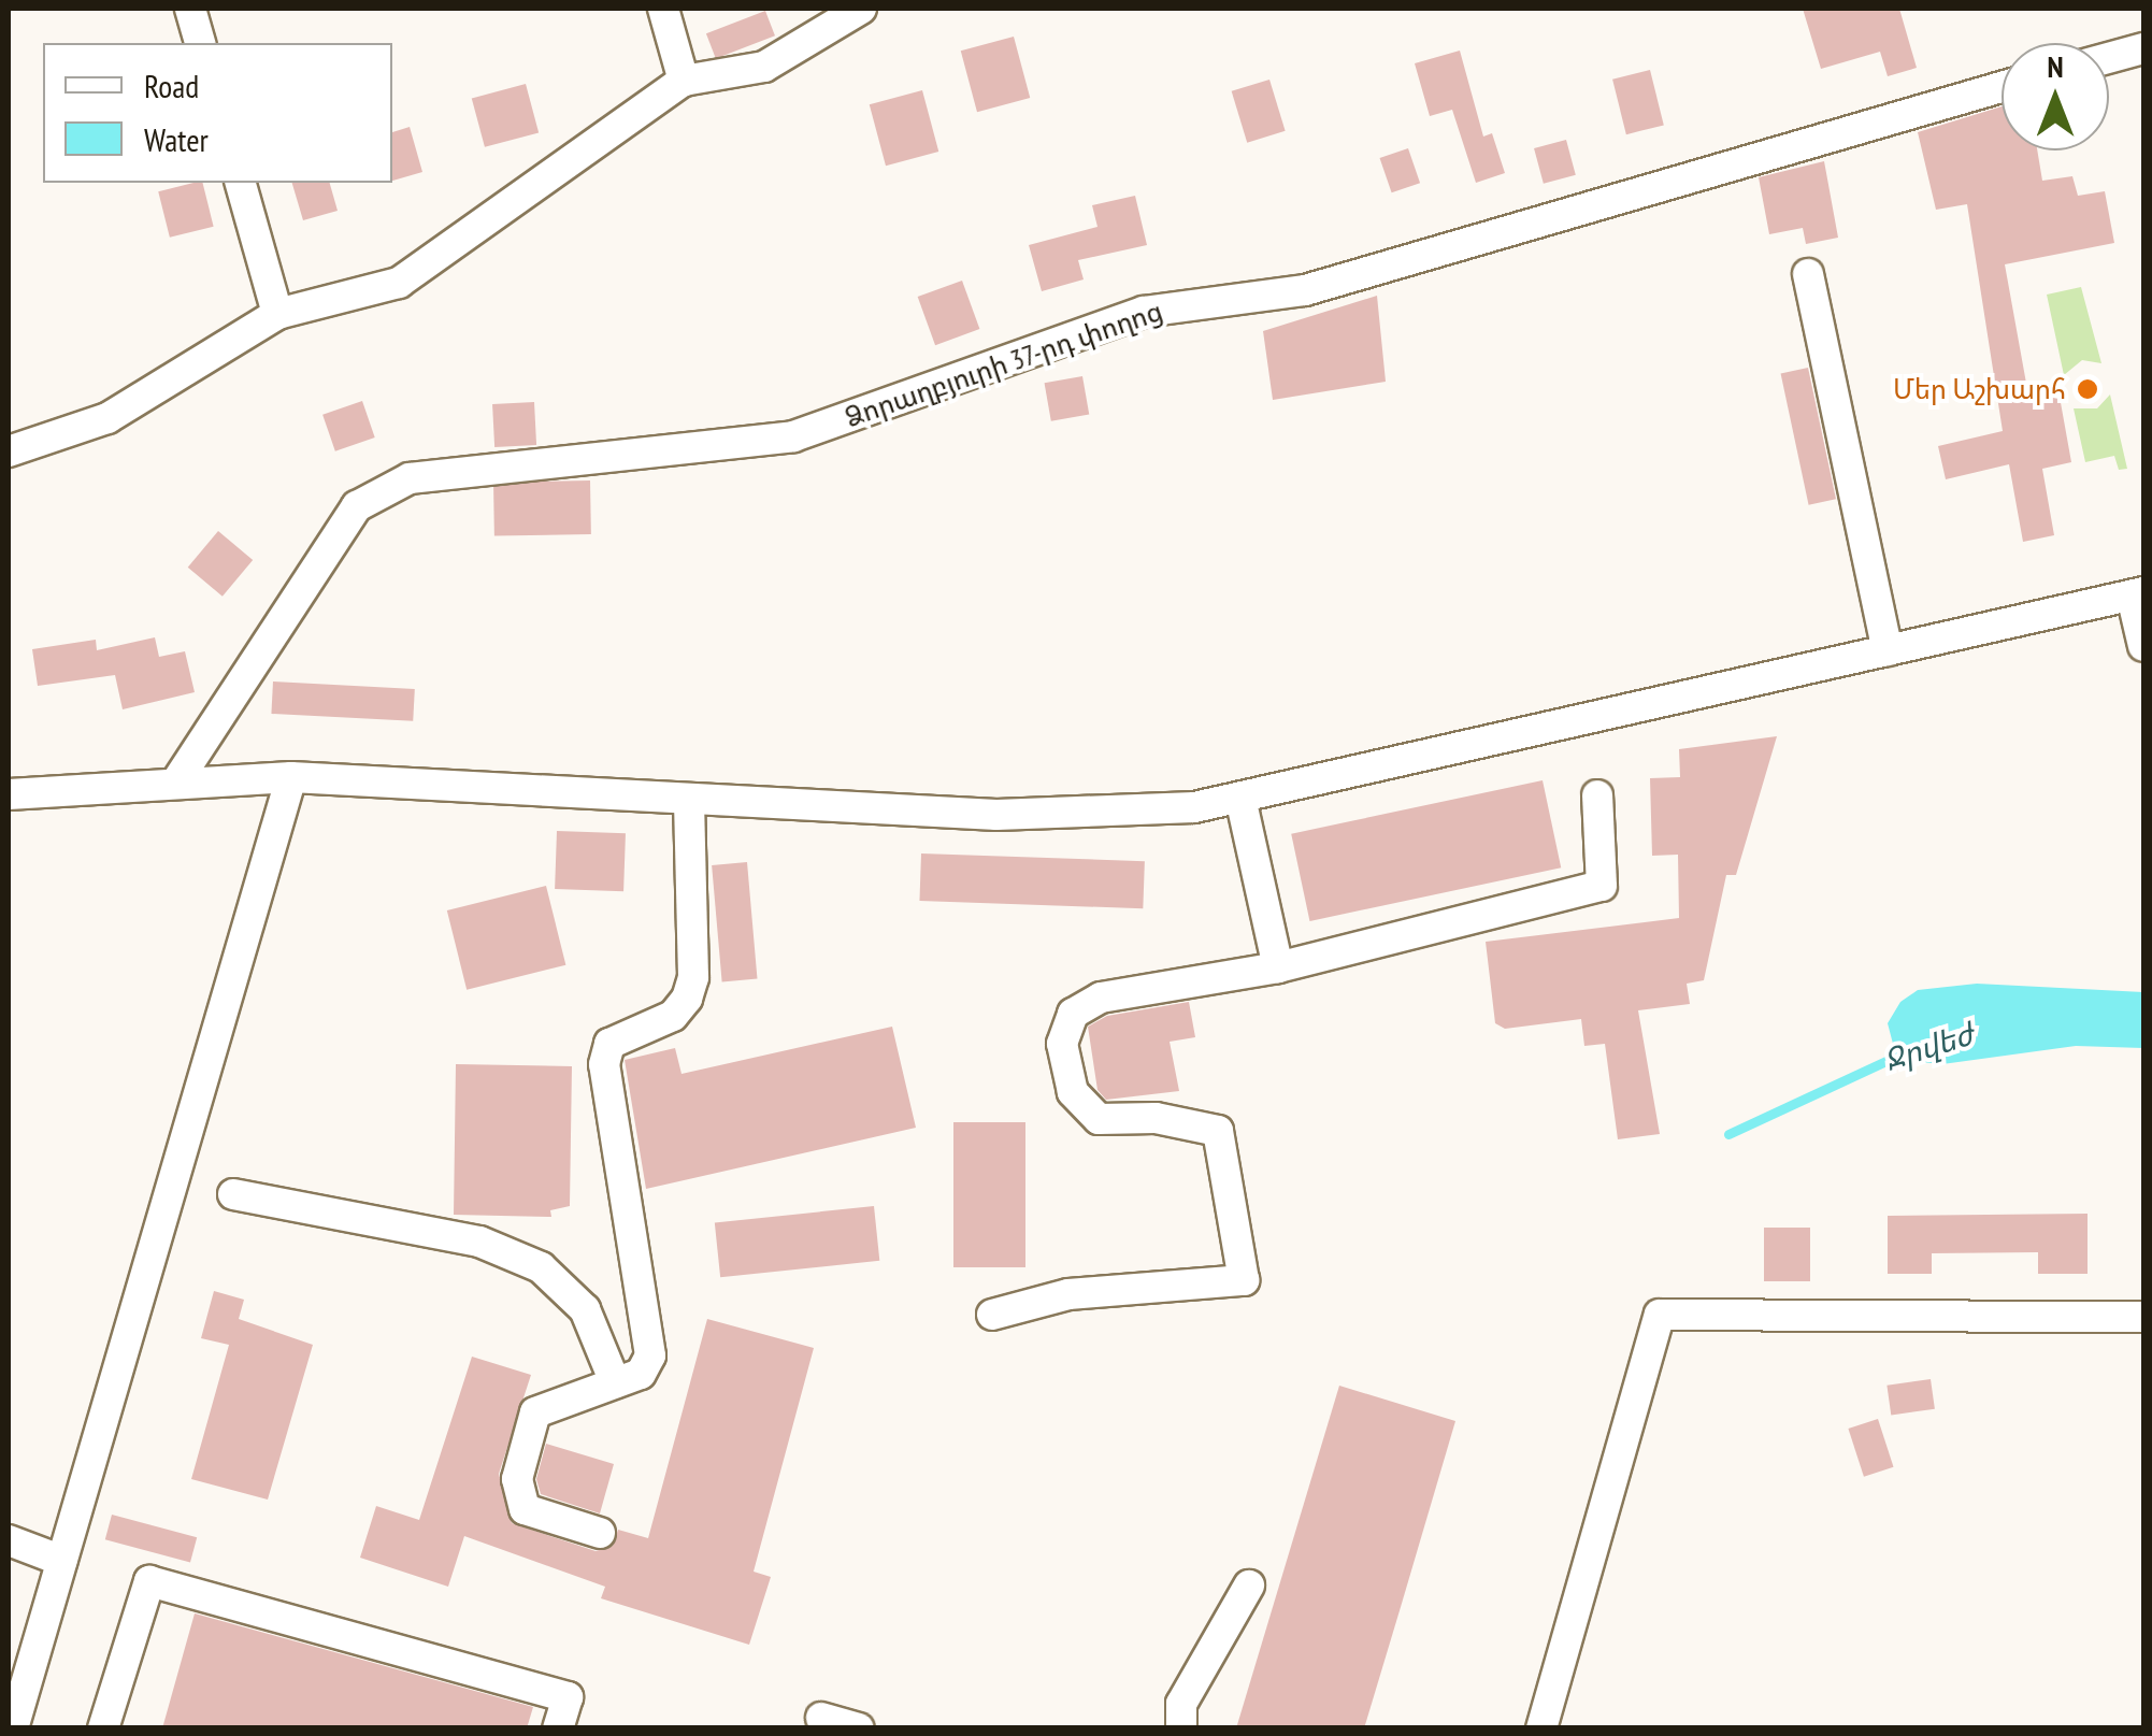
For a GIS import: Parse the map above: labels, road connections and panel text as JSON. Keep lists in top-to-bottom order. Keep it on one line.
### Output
{"streets":{"street":["Ձորաղբյուրի 37-րդ փողոց"]},"water":["Ջրվեժ"],"places":["Մեր Աշխարհ"],"legend":["Road","Water"],"north":"top"}
